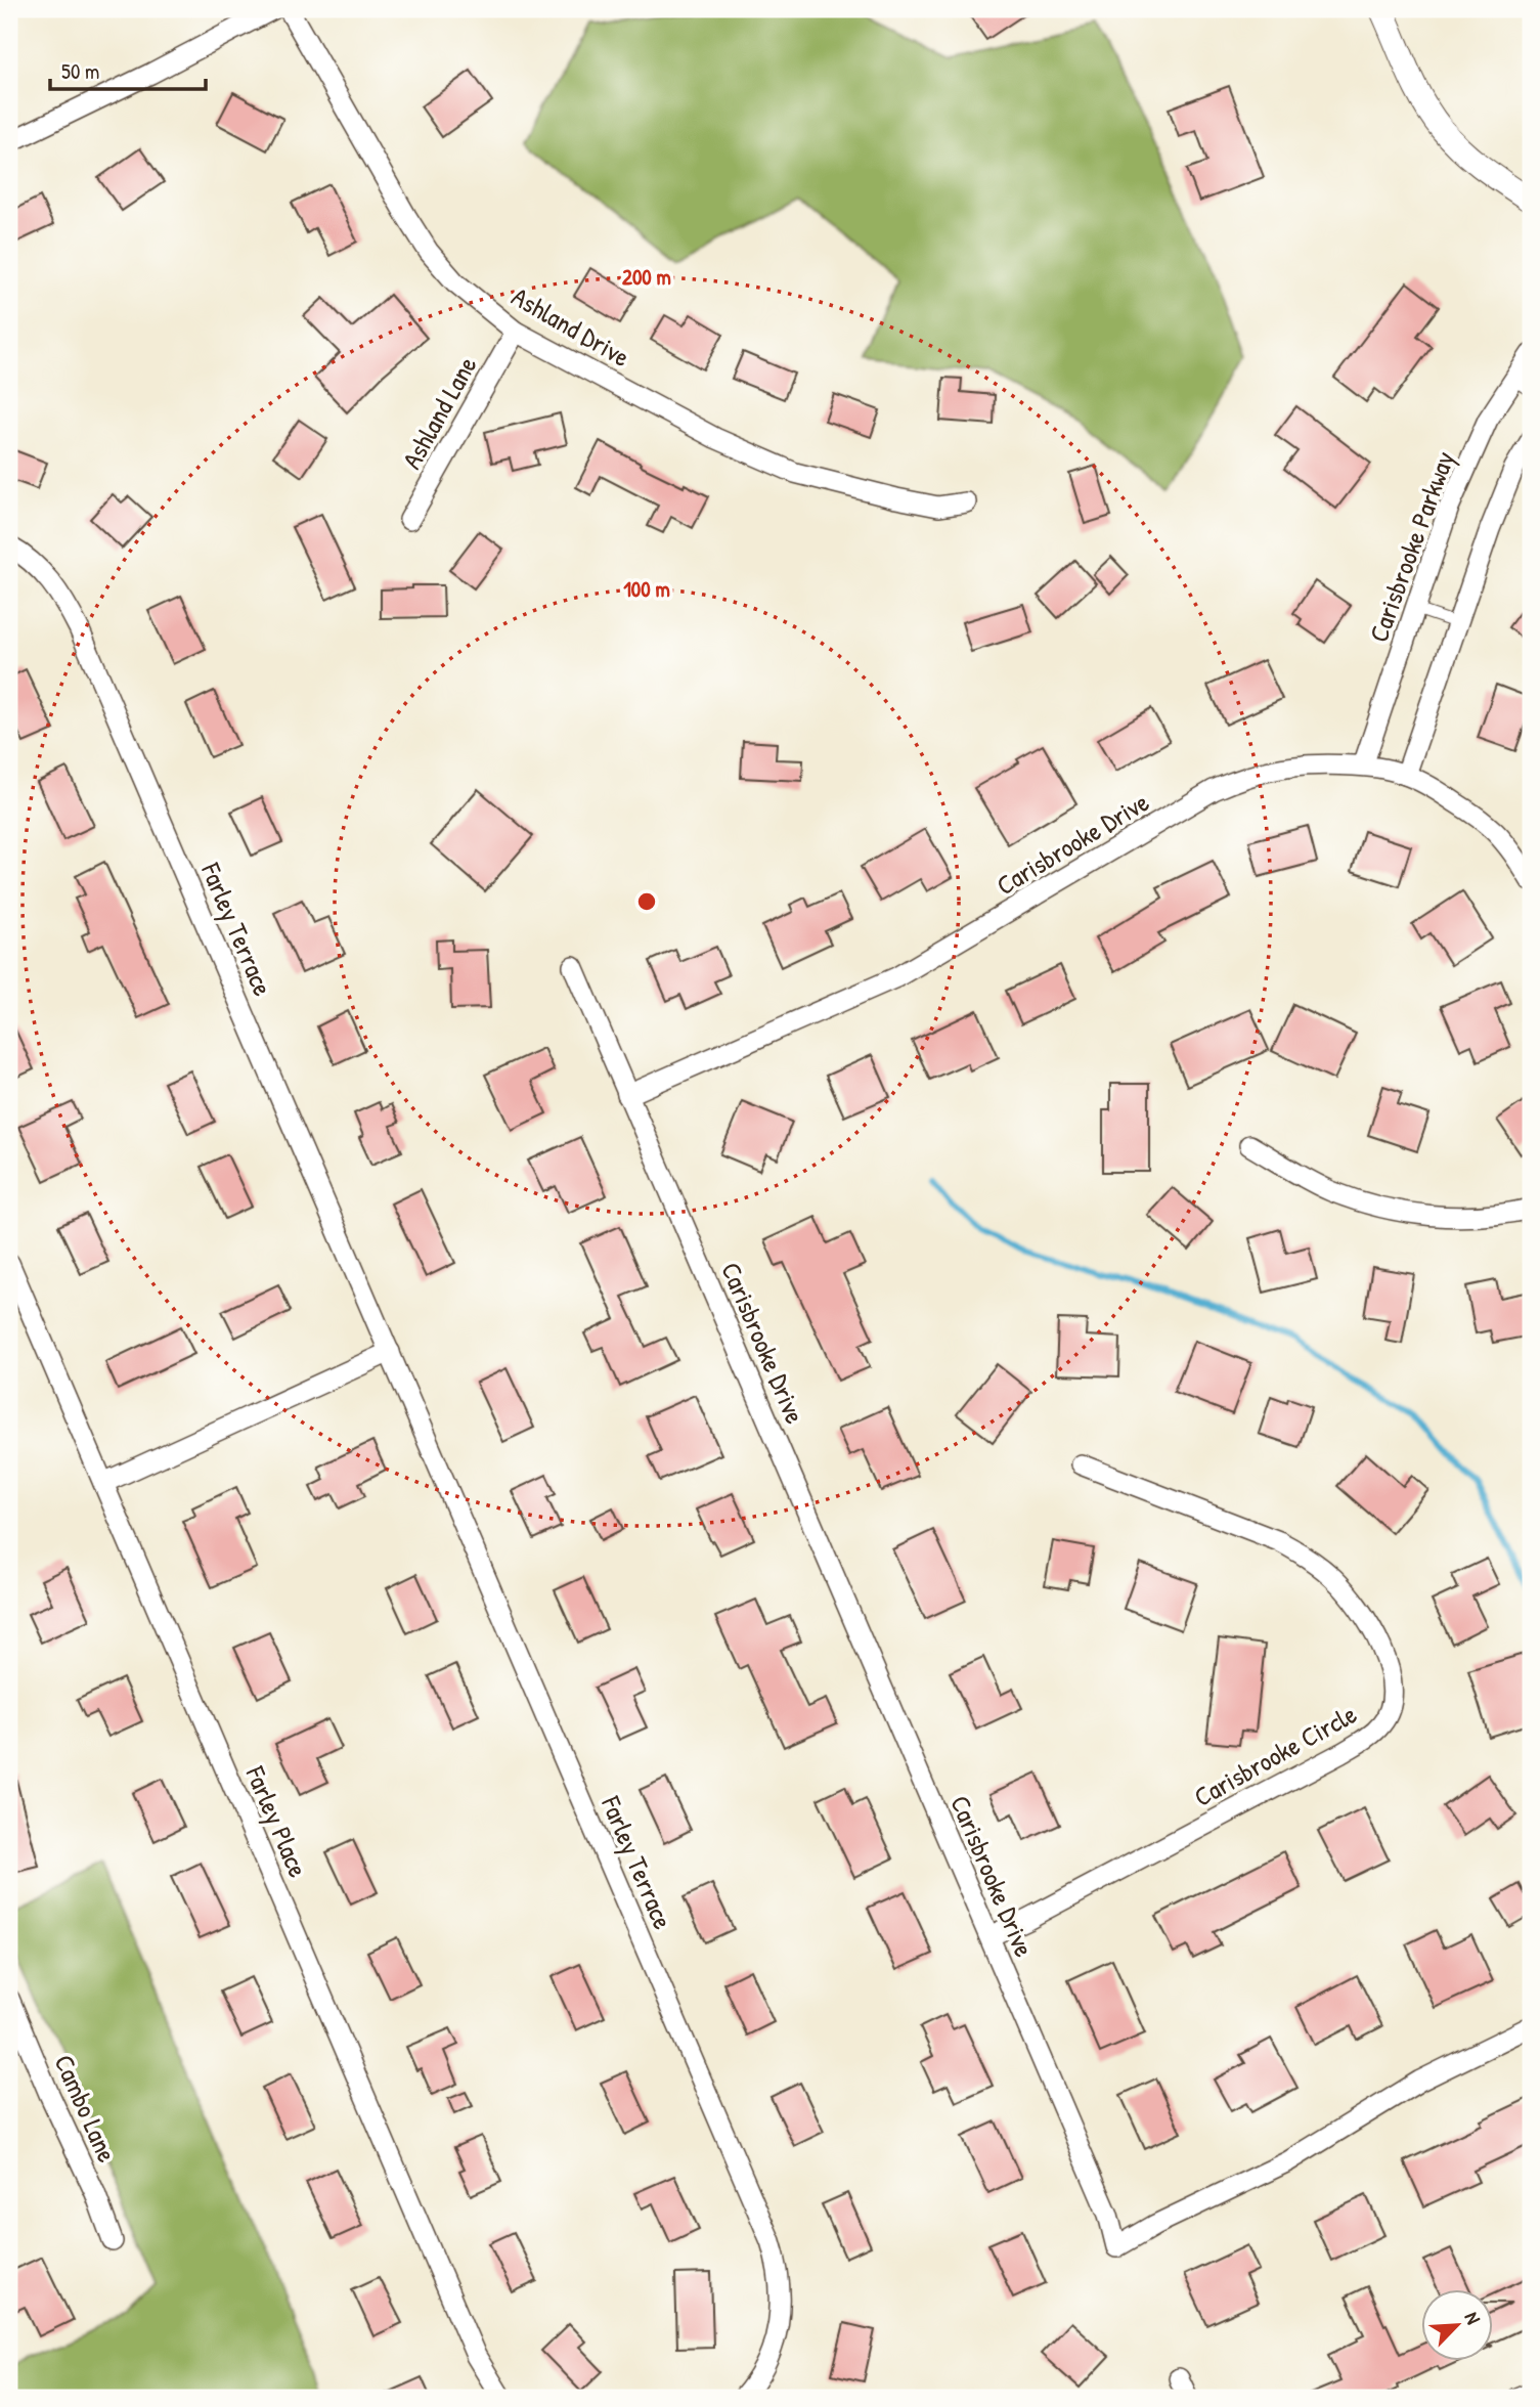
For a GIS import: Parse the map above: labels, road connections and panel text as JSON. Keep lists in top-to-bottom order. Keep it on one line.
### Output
{"streets":{"street":["Ashland Drive","Ashland Lane","Carisbrooke Parkway","Carisbrooke Drive","Farley Terrace","Carisbrooke Circle","Farley Place","Cambo Lane"]},"crossings":[["Ashland Drive","Ashland Lane"],["Carisbrooke Parkway","Carisbrooke Drive"],["Carisbrooke Drive","Carisbrooke Circle"]],"scale_bar":"50 m","north":"top right","rings":["200 m","100 m"]}
